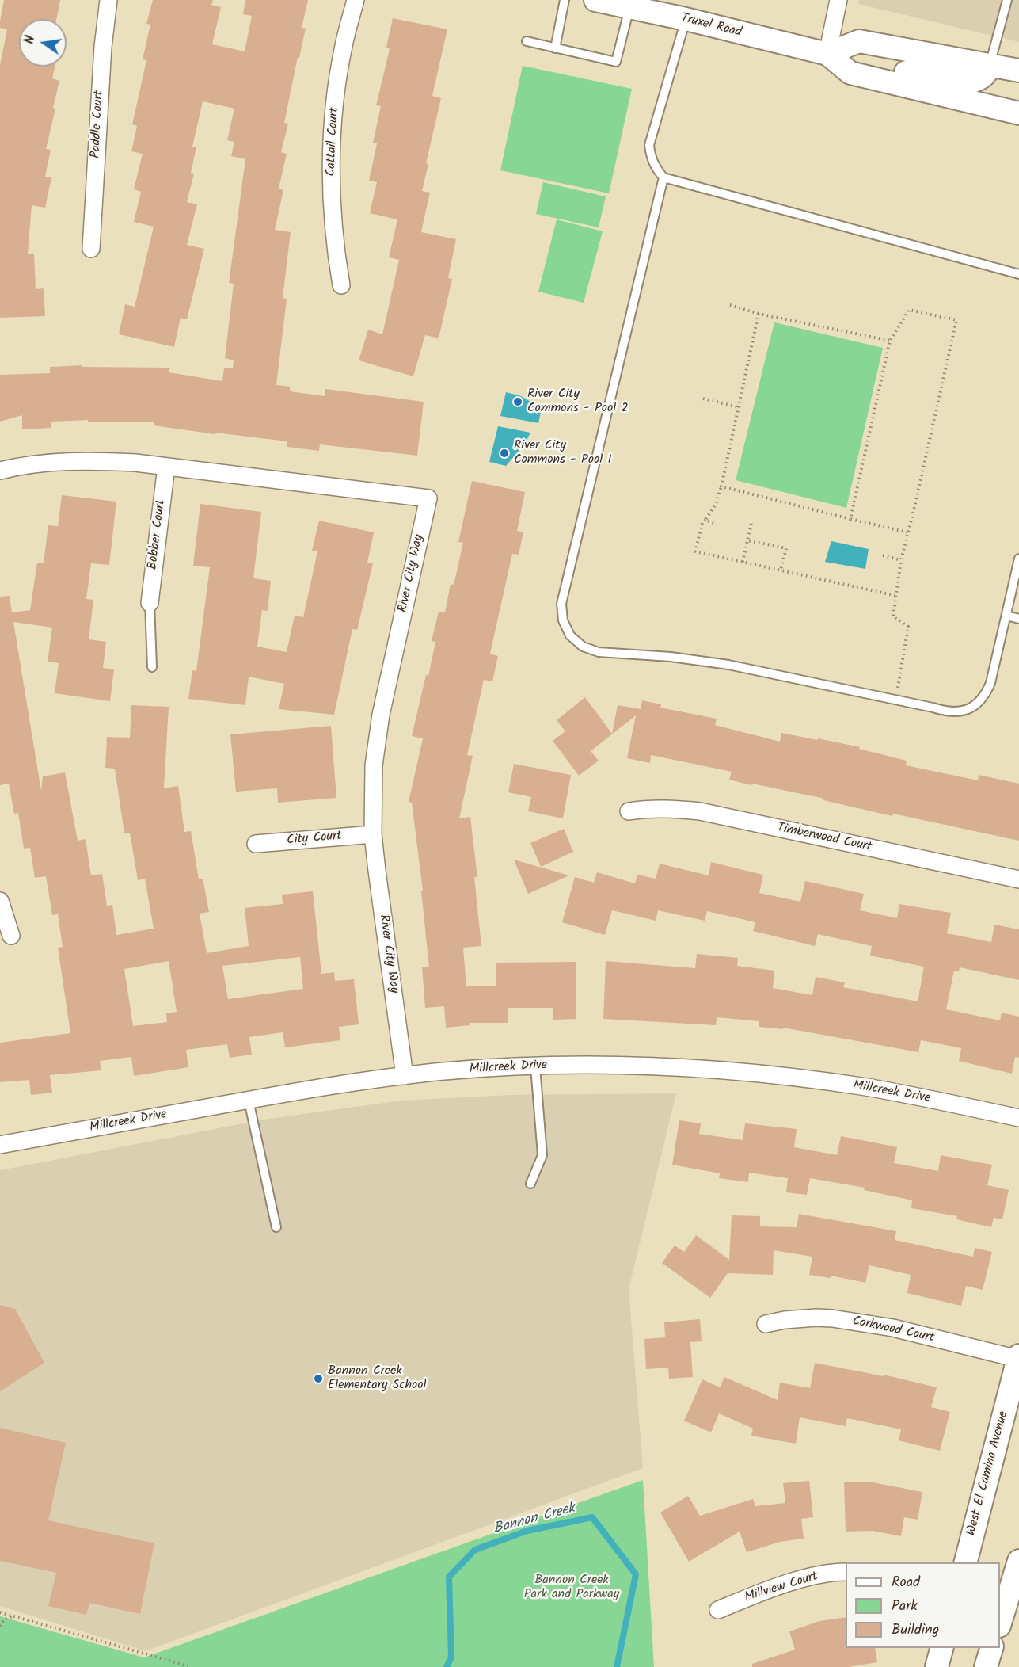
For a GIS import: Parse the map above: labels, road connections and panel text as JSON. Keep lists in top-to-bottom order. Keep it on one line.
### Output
{"streets":{"main road":["Truxel Road","West El Camino Avenue"],"street":["Paddle Court","Cattail Court","Bobber Court","River City Way","Timberwood Court","City Court","Millcreek Drive","Corkwood Court","Millview Court"]},"crossings":[["Bobber Court","River City Way"],["River City Way","City Court"],["River City Way","Millcreek Drive"],["Corkwood Court","West El Camino Avenue"]],"water":["Bannon Creek"],"parks":["Bannon Creek Park and Parkway"],"places":["River City Commons - Pool 2","River City Commons - Pool 1","Bannon Creek Elementary School"],"legend":["Road","Park","Building"],"north":"left"}
